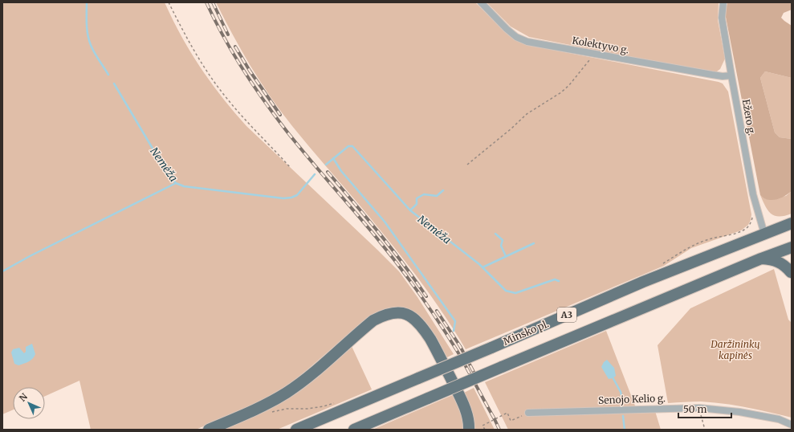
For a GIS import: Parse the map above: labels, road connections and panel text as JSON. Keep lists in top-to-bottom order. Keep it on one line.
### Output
{"streets":{"highway":["A3","Minsko pl."],"street":["Kolektyvo g.","Ežero g.","Senojo Kelio g."]},"crossings":[["Kolektyvo g.","Ežero g."],["Ežero g.","Minsko pl."]],"water":["Nemėža"],"parks":["Daržininkų kapinės"],"scale_bar":"50 m","north":"top left"}
